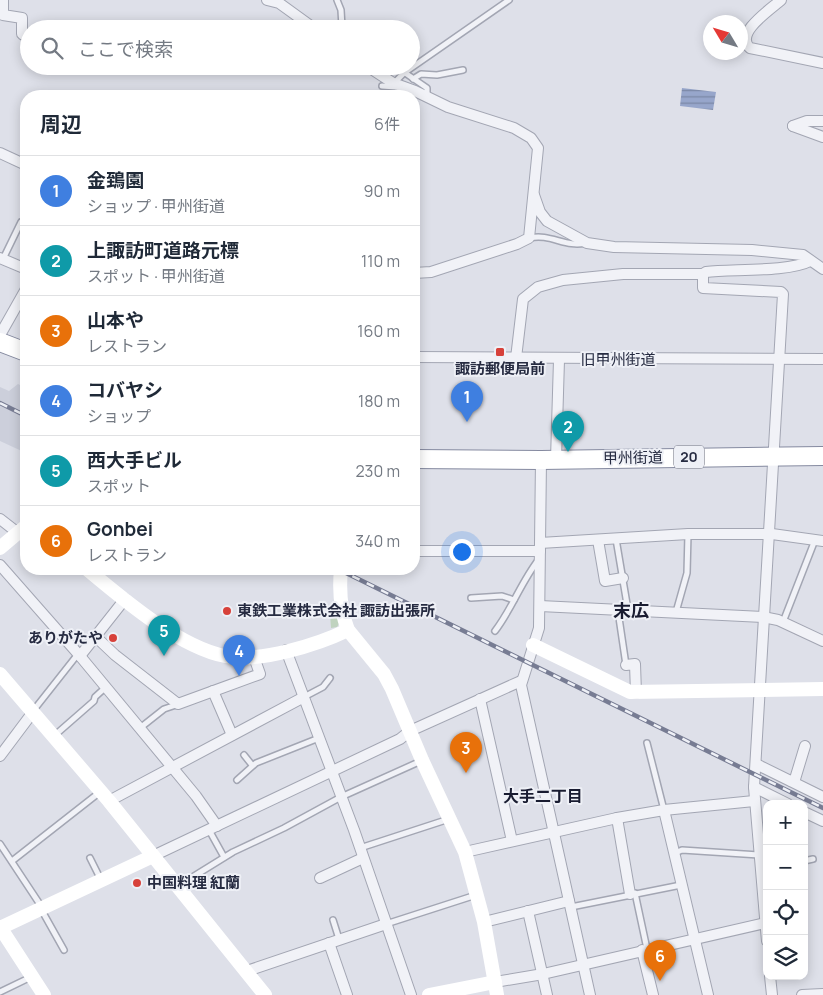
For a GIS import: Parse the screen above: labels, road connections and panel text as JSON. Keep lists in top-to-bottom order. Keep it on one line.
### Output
{"streets":{"highway":["20","甲州街道"],"street":["旧甲州街道"]},"districts":["末広","大手二丁目"],"places":{"transit":["諏訪郵便局前"],"other":["東鉄工業株式会社 諏訪出張所","ありがたや","中国料理 紅蘭"]},"north":"top left","page":{"search":"ここで検索","heading":["周辺","6件"],"list":[{"mark":"1","name":"金鵄園","note":"ショップ · 甲州街道","value":"90 m"},{"mark":"2","name":"上諏訪町道路元標","note":"スポット · 甲州街道","value":"110 m"},{"mark":"3","name":"山本や","note":"レストラン","value":"160 m"},{"mark":"4","name":"コバヤシ","note":"ショップ","value":"180 m"},{"mark":"5","name":"西大手ビル","note":"スポット","value":"230 m"},{"mark":"6","name":"Gonbei","note":"レストラン","value":"340 m"}],"pins":["1","2","5","4","3","6"],"map_buttons":["+","−"]}}
